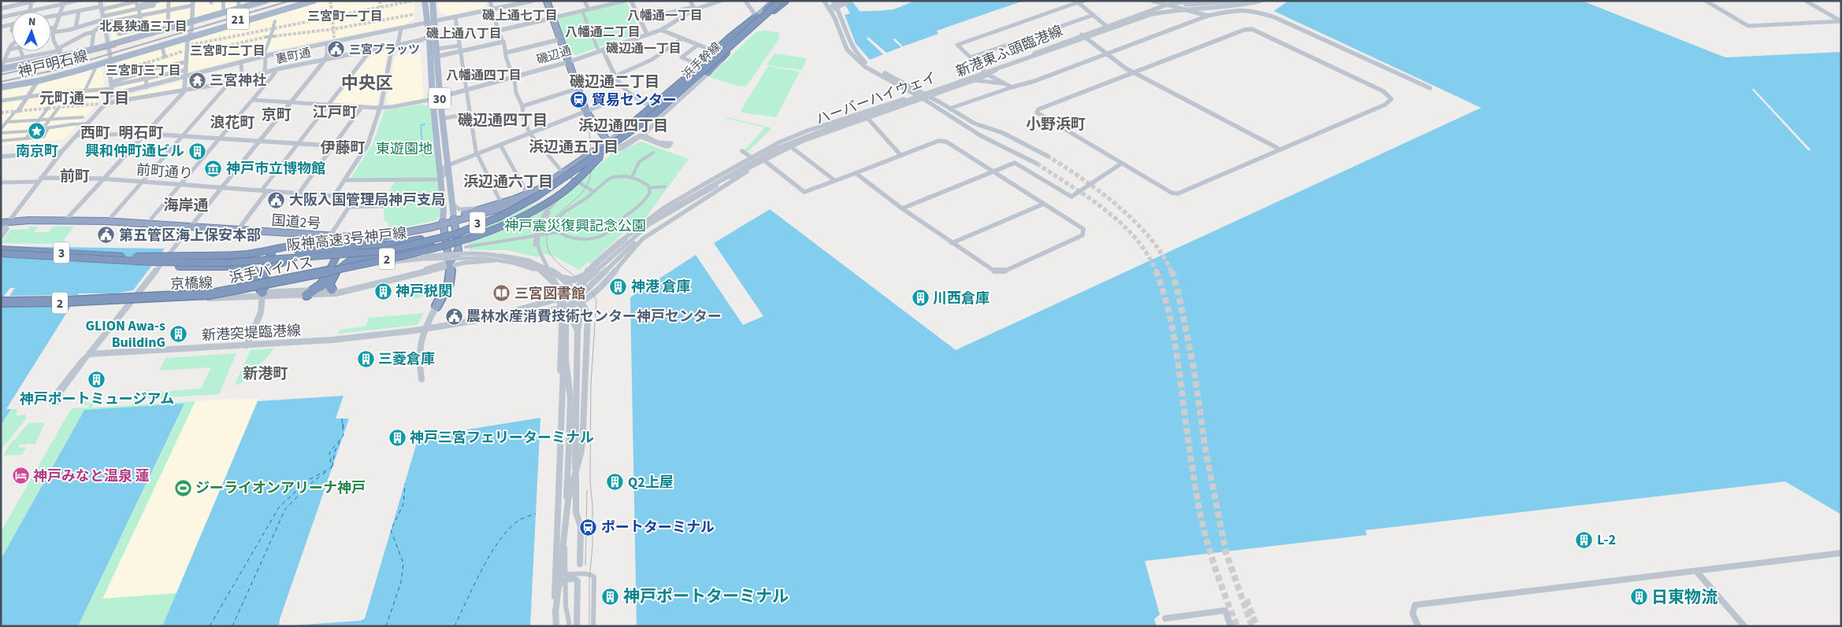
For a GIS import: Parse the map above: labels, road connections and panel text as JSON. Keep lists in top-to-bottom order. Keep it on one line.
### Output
{"streets":{"highway":["国道2号","3","阪神高速3号神戸線","2","浜手バイパス"],"main road":["21","浜手幹線","神戸明石線","30"],"street":["新港東ふ頭臨港線","磯辺通","裏町通","ハーバーハイウェイ","前町通り","京橋線","新港突堤臨港線"]},"crossings":[["新港東ふ頭臨港線","ハーバーハイウェイ"],["新港東ふ頭臨港線","新港突堤臨港線"],["磯辺通","30"],["裏町通","30"],["裏町通","京橋線"],["浜手幹線","国道2号"],["浜手幹線","阪神高速3号神戸線"],["浜手幹線","浜手バイパス"],["30","国道2号"],["前町通り","京橋線"],["国道2号","京橋線"],["3","阪神高速3号神戸線"],["3","京橋線"]],"districts":["磯上通七丁目","八幡通一丁目","三宮町一丁目","北長狭通三丁目","八幡通二丁目","磯上通八丁目","磯辺通一丁目","三宮町二丁目","三宮町三丁目","八幡通四丁目","磯辺通二丁目","中央区","元町通一丁目","江戸町","京町","磯辺通四丁目","浪花町","小野浜町","浜辺通四丁目","西町","明石町","浜辺通五丁目","伊藤町","前町","浜辺通六丁目","海岸通","新港町"],"parks":["東遊園地","神戸震災復興記念公園"],"places":{"public building":["三宮プラッツ","大阪入国管理局神戸支局","第五管区海上保安本部","農林水産消費技術センター神戸センター"],"temple":["三宮神社"],"station":["貿易センター","ポートターミナル"],"place":["南京町"],"building":["興和仲町通ビル","神港 倉庫","神戸税関","川西倉庫","GLION Awa‐s BuildinG","三菱倉庫","神戸ポートミュージアム","神戸三宮フェリーターミナル","Q2上屋","L-2","神戸ポートターミナル","日東物流"],"museum":["神戸市立博物館"],"library":["三宮図書館"],"hotel":["神戸みなと温泉 蓮"],"sports":["ジーライオンアリーナ神戸"]},"north":"top"}
